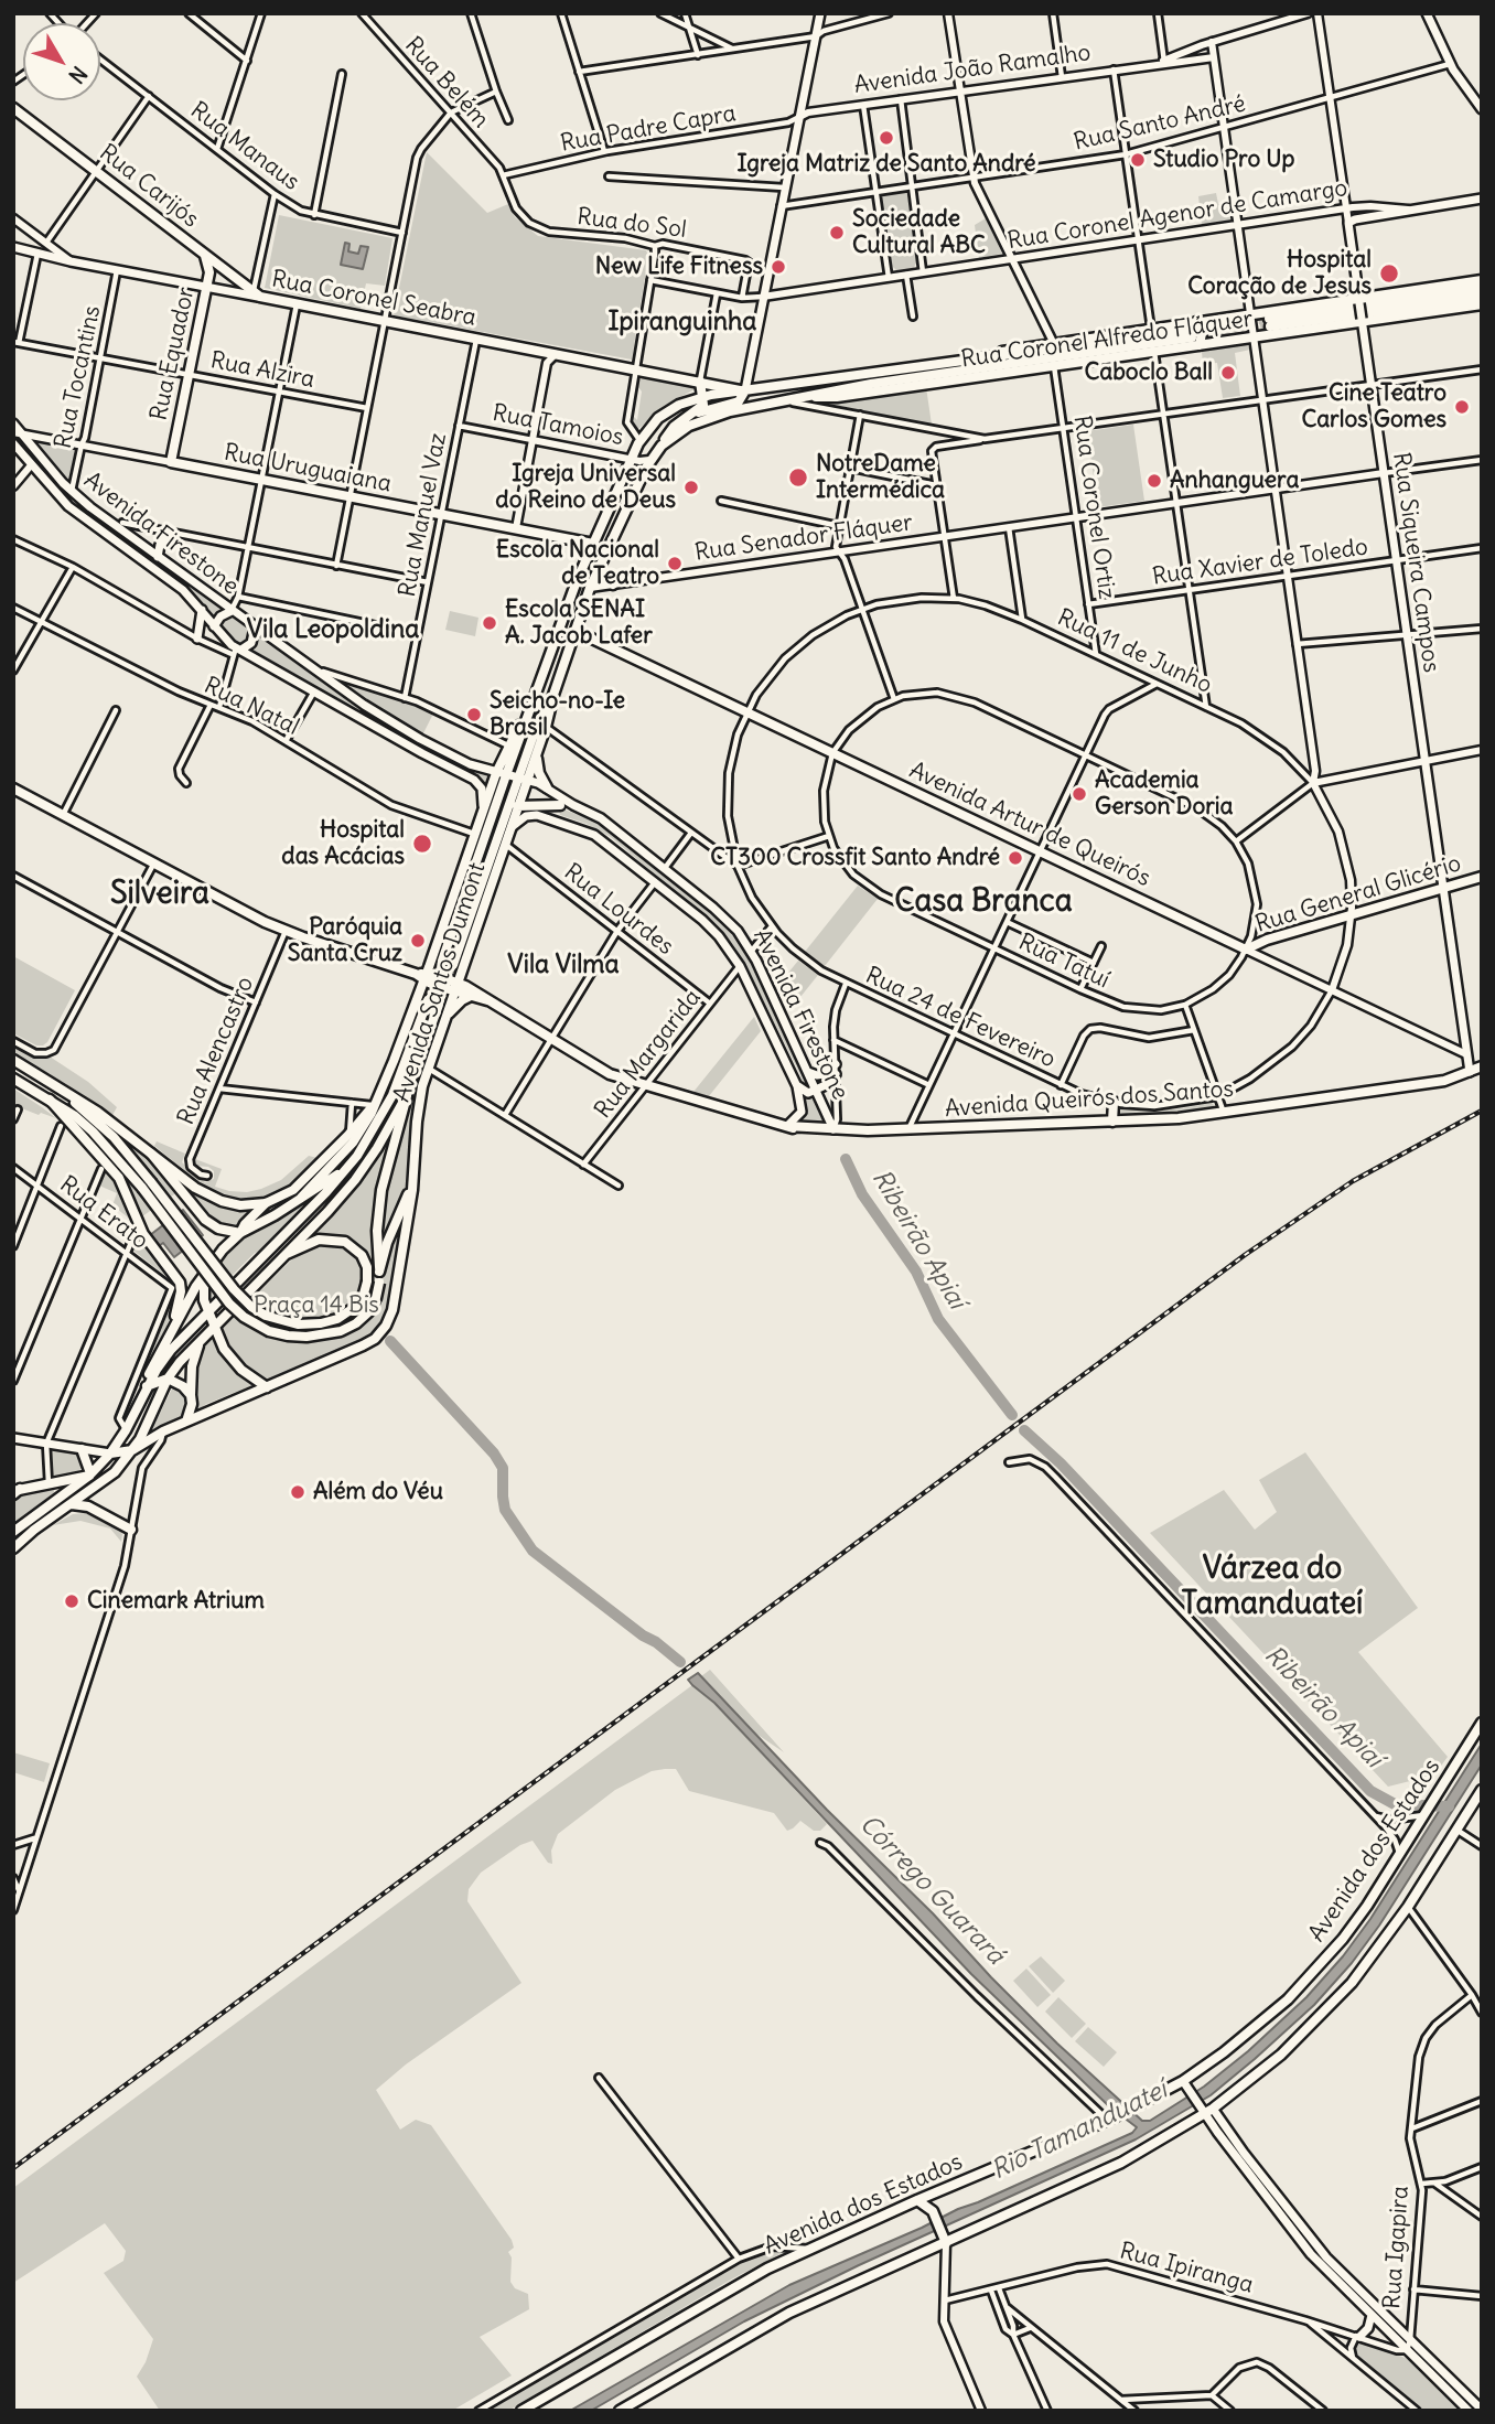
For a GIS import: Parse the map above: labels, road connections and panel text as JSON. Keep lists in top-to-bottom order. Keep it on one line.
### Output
{"streets":{"main road":["Rua Carijós","Rua Coronel Seabra","Rua Coronel Alfredo Fláquer","Rua Equador","Rua Uruguaiana","Avenida Firestone","Rua Siqueira Campos","Avenida Artur de Queirós","Rua General Glicério","Avenida Santos Dumont","Avenida Queirós dos Santos","Avenida dos Estados"],"street":["Avenida João Ramalho","Rua Belém","Rua Santo André","Rua Padre Capra","Rua Manaus","Rua Coronel Agenor de Camargo","Rua do Sol","Rua Alzira","Rua Tocantins","Rua Tamoios","Rua Coronel Ortiz","Rua Manuel Vaz","Rua Senador Fláquer","Rua Xavier de Toledo","Rua 11 de Junho","Rua Natal","Rua Lourdes","Rua Tatuí","Rua 24 de Fevereiro","Rua Alencastro","Rua Margarida","Rua Erato","Rua Igapira","Rua Ipiranga"]},"crossings":[["Avenida João Ramalho","Rua Padre Capra"],["Rua Belém","Rua Padre Capra"],["Rua Belém","Rua do Sol"],["Rua Santo André","Rua Siqueira Campos"],["Rua Padre Capra","Rua do Sol"],["Rua Carijós","Rua Coronel Seabra"],["Rua Carijós","Rua Equador"],["Rua Coronel Agenor de Camargo","Rua Siqueira Campos"],["Rua Coronel Seabra","Rua Coronel Alfredo Fláquer"],["Rua Coronel Seabra","Rua Equador"],["Rua Coronel Seabra","Rua Tocantins"],["Rua Coronel Seabra","Rua Manuel Vaz"],["Rua Coronel Seabra","Avenida Santos Dumont"],["Rua Coronel Alfredo Fláquer","Rua Coronel Ortiz"],["Rua Coronel Alfredo Fláquer","Rua Siqueira Campos"],["Rua Coronel Alfredo Fláquer","Avenida Santos Dumont"],["Rua Equador","Rua Alzira"],["Rua Equador","Rua Uruguaiana"],["Rua Alzira","Rua Tocantins"],["Rua Tocantins","Rua Uruguaiana"],["Rua Tocantins","Avenida Firestone"],["Rua Tamoios","Rua Manuel Vaz"],["Rua Tamoios","Avenida Santos Dumont"],["Rua Uruguaiana","Rua Manuel Vaz"],["Rua Uruguaiana","Avenida Firestone"],["Rua Uruguaiana","Avenida Santos Dumont"],["Rua Coronel Ortiz","Rua Senador Fláquer"],["Rua Coronel Ortiz","Rua Xavier de Toledo"],["Rua Coronel Ortiz","Rua 11 de Junho"],["Avenida Firestone","Avenida Santos Dumont"],["Avenida Firestone","Rua Margarida"],["Avenida Firestone","Avenida Queirós dos Santos"],["Rua Senador Fláquer","Rua Siqueira Campos"],["Rua Senador Fláquer","Avenida Santos Dumont"],["Rua Xavier de Toledo","Rua Siqueira Campos"],["Rua Siqueira Campos","Avenida Artur de Queirós"],["Rua Siqueira Campos","Rua General Glicério"],["Rua Siqueira Campos","Avenida Queirós dos Santos"],["Rua 11 de Junho","Avenida Artur de Queirós"],["Rua 11 de Junho","Rua General Glicério"],["Rua 11 de Junho","Rua 24 de Fevereiro"],["Rua Natal","Avenida Santos Dumont"],["Avenida Artur de Queirós","Rua General Glicério"],["Avenida Artur de Queirós","Rua Tatuí"],["Avenida Artur de Queirós","Avenida Santos Dumont"],["Avenida Artur de Queirós","Rua 24 de Fevereiro"],["Rua General Glicério","Rua Tatuí"],["Rua Lourdes","Avenida Santos Dumont"],["Rua Lourdes","Rua Margarida"],["Avenida Santos Dumont","Avenida Queirós dos Santos"],["Avenida Santos Dumont","Rua Erato"],["Rua Alencastro","Avenida Queirós dos Santos"],["Rua Margarida","Avenida Queirós dos Santos"]],"districts":["Ipiranguinha","Vila Leopoldina","Silveira","Casa Branca","Vila Vilma","Várzea do Tamanduateí"],"water":["Ribeirão Apiaí","Córrego Guarará","Rio Tamanduateí"],"parks":["Praça 14 Bis"],"places":["Igreja Matriz de Santo André","Studio Pro Up","Sociedade Cultural ABC","New Life Fitness","Hospital Coração de Jesus","Caboclo Ball","Cine Teatro Carlos Gomes","NotreDame Intermédica","Anhanguera","Igreja Universal do Reino de Deus","Escola Nacional de Teatro","Escola SENAI A. Jacob Lafer","Seicho-no-Ie Brasil","Academia Gerson Doria","Hospital das Acácias","CT300 Crossfit Santo André","Paróquia Santa Cruz","Além do Véu","Cinemark Atrium"],"north":"bottom right"}
